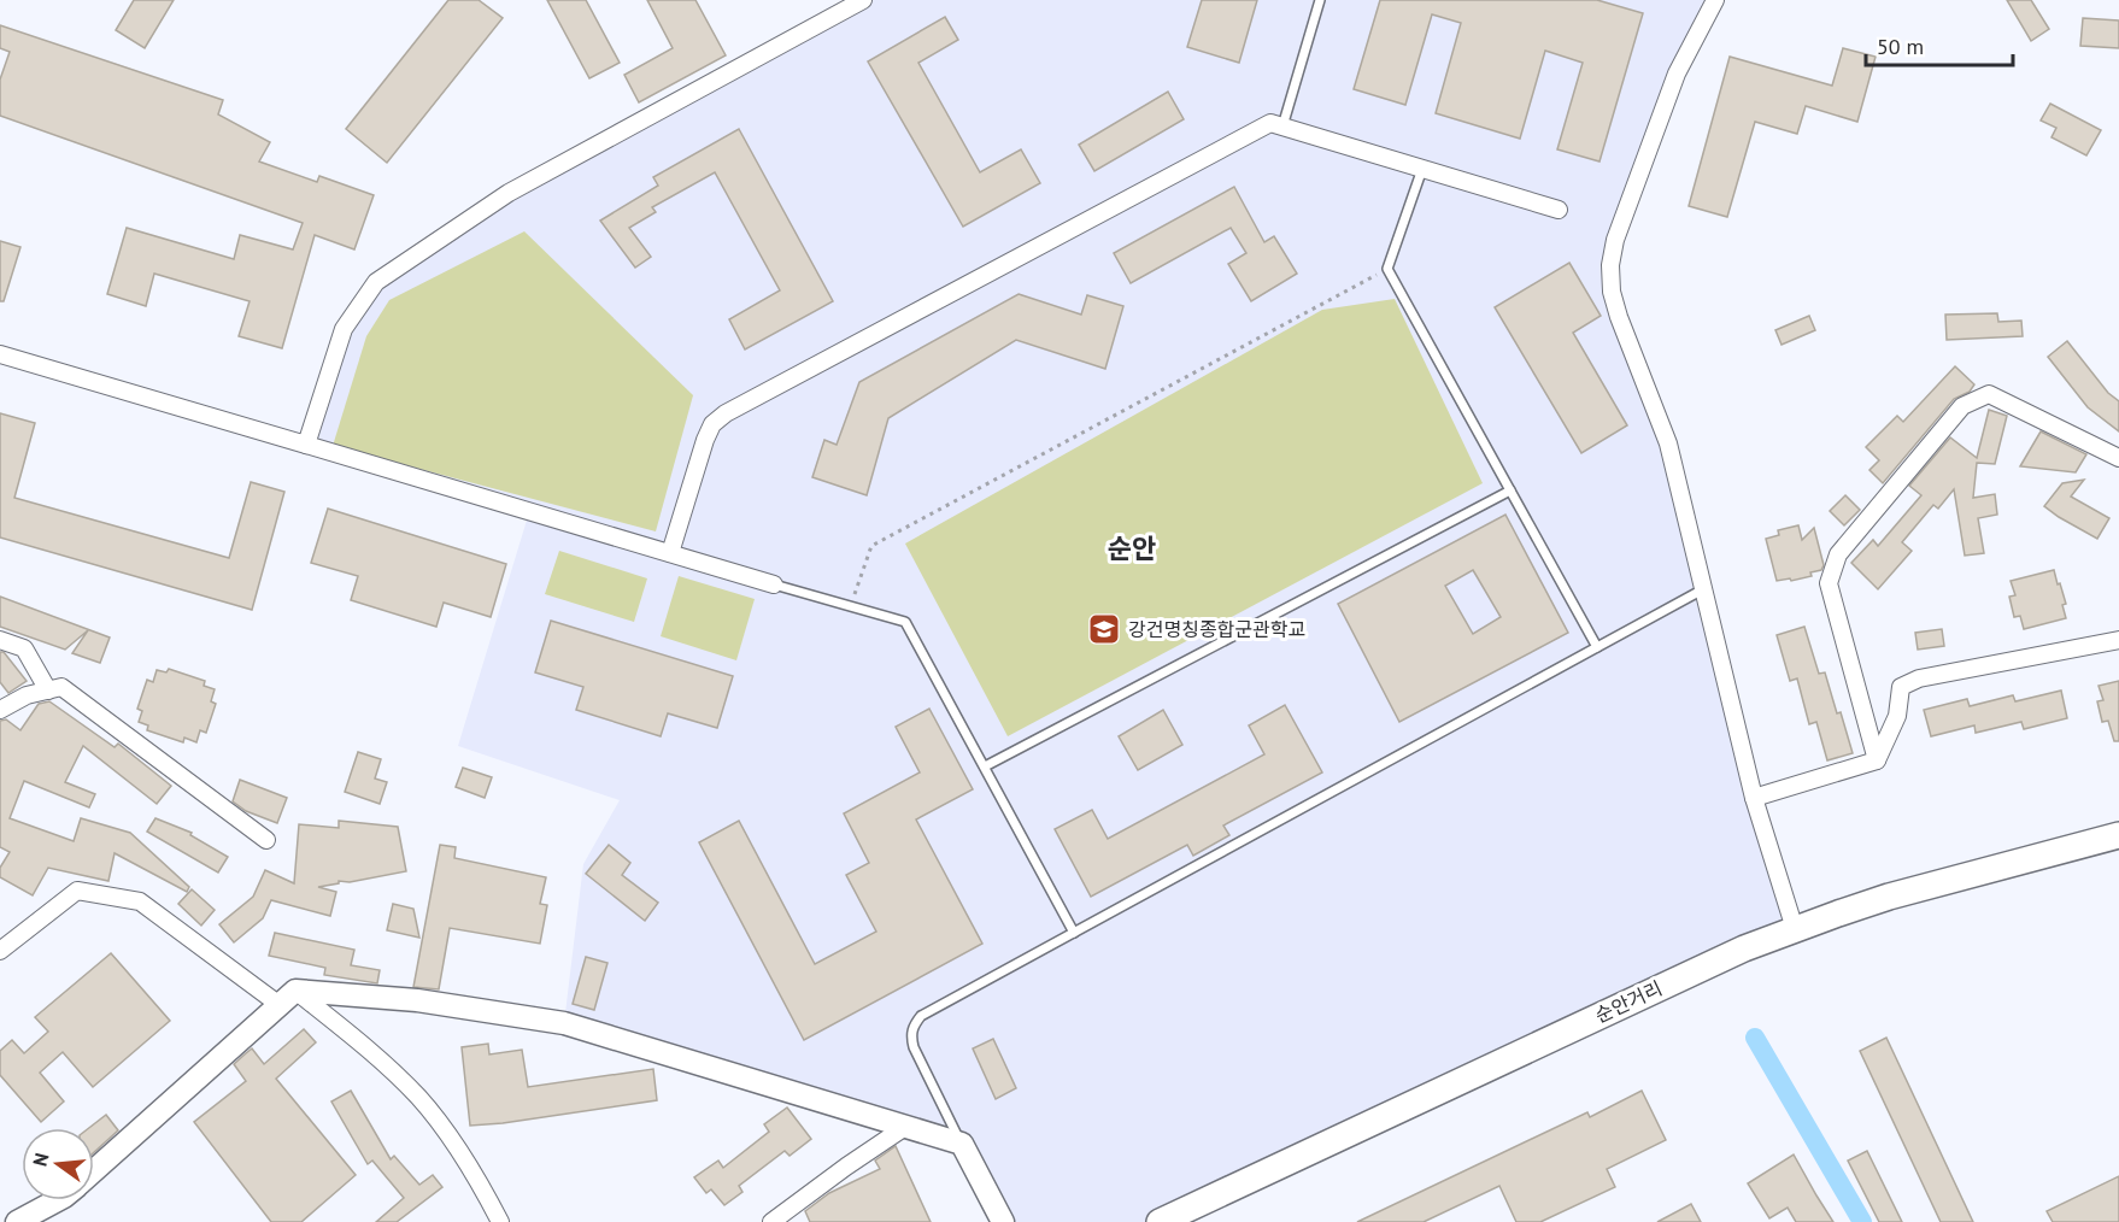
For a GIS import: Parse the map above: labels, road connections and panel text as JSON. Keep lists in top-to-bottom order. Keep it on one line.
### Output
{"streets":{"main road":["순안거리"]},"districts":["순안"],"places":{"school or university":["강건명칭종합군관학교"]},"scale_bar":"50 m","north":"left"}
